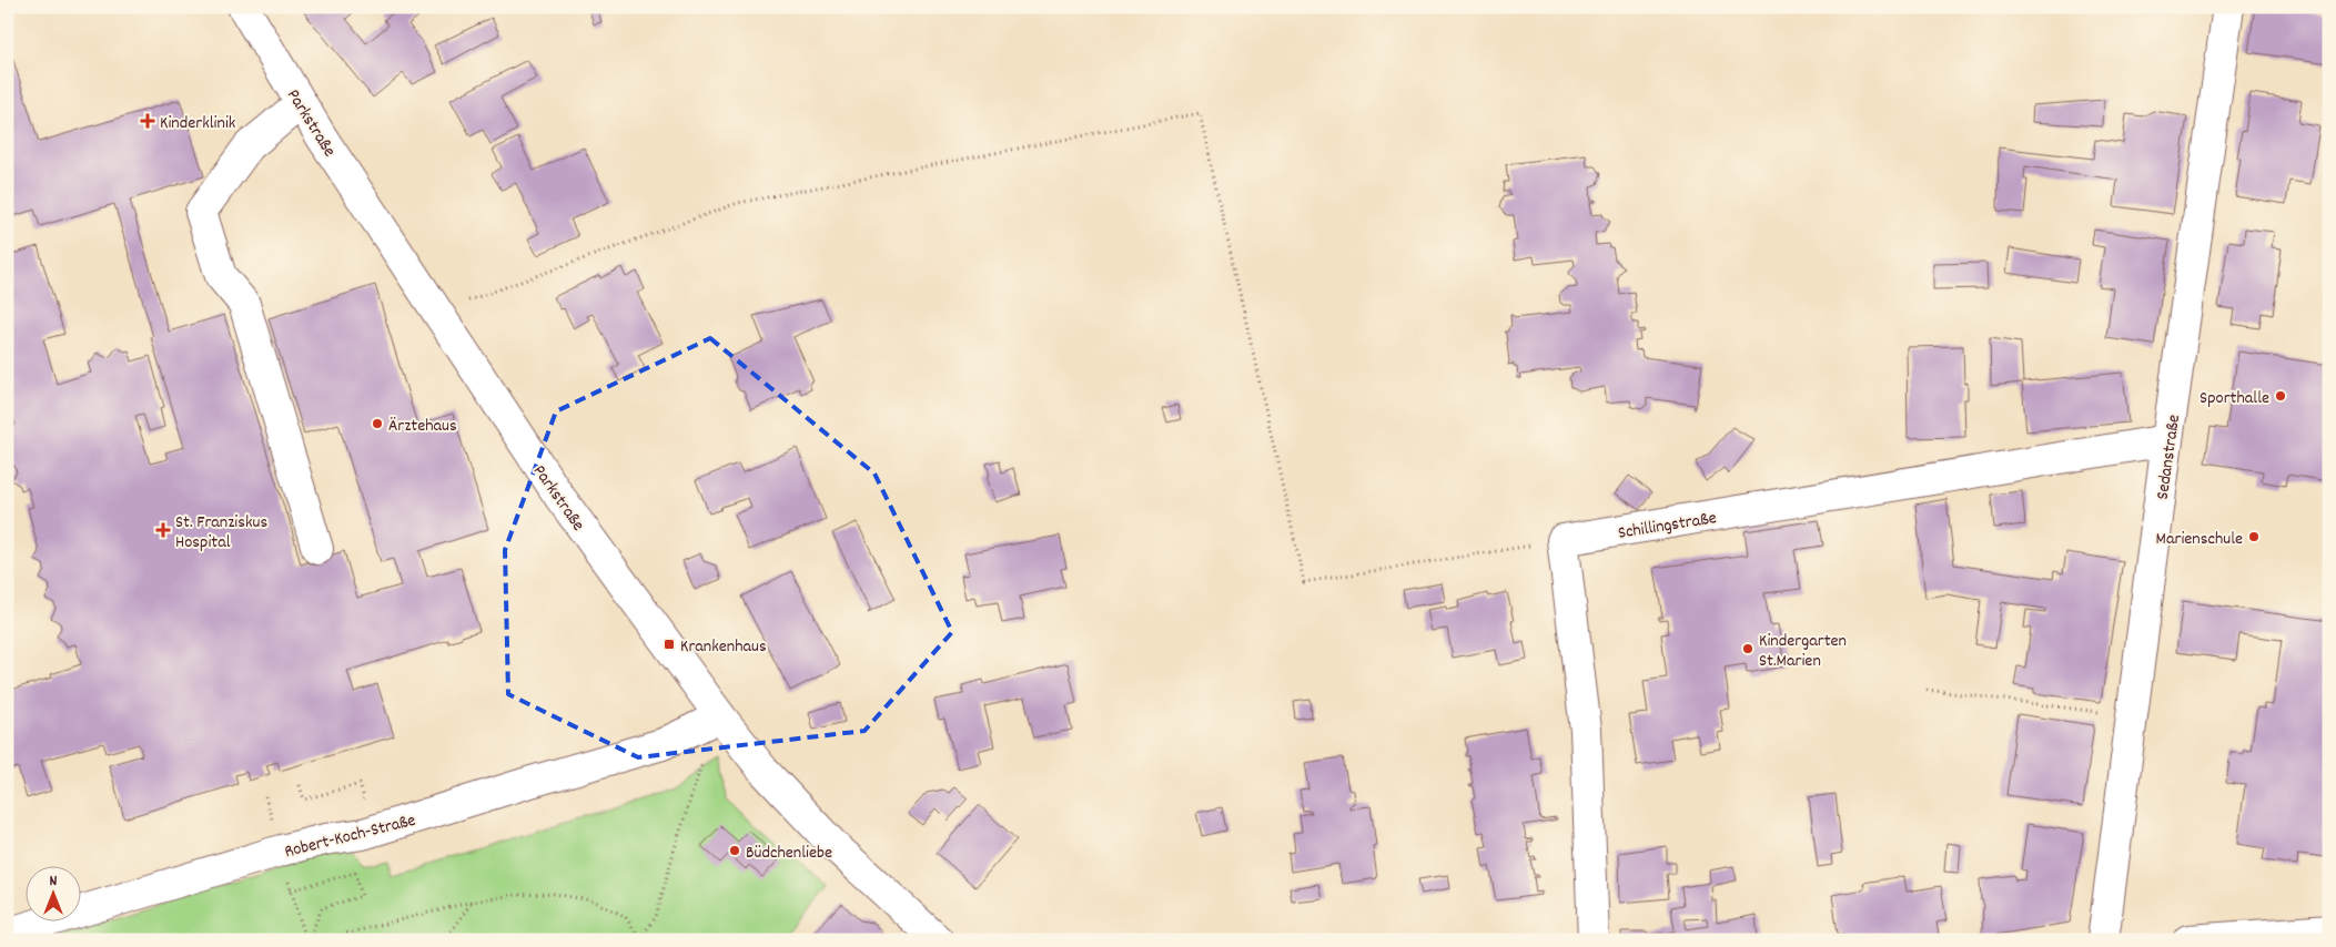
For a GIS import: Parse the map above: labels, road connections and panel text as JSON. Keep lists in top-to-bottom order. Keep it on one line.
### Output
{"streets":{"street":["Parkstraße","Sedanstraße","Schillingstraße","Robert-Koch-Straße"]},"crossings":[["Parkstraße","Robert-Koch-Straße"],["Sedanstraße","Schillingstraße"]],"places":{"health":["Kinderklinik","St. Franziskus Hospital"],"other":["Sporthalle","Ärztehaus","Marienschule","Kindergarten St.Marien","Büdchenliebe"],"transit":["Krankenhaus"]},"north":"top"}
